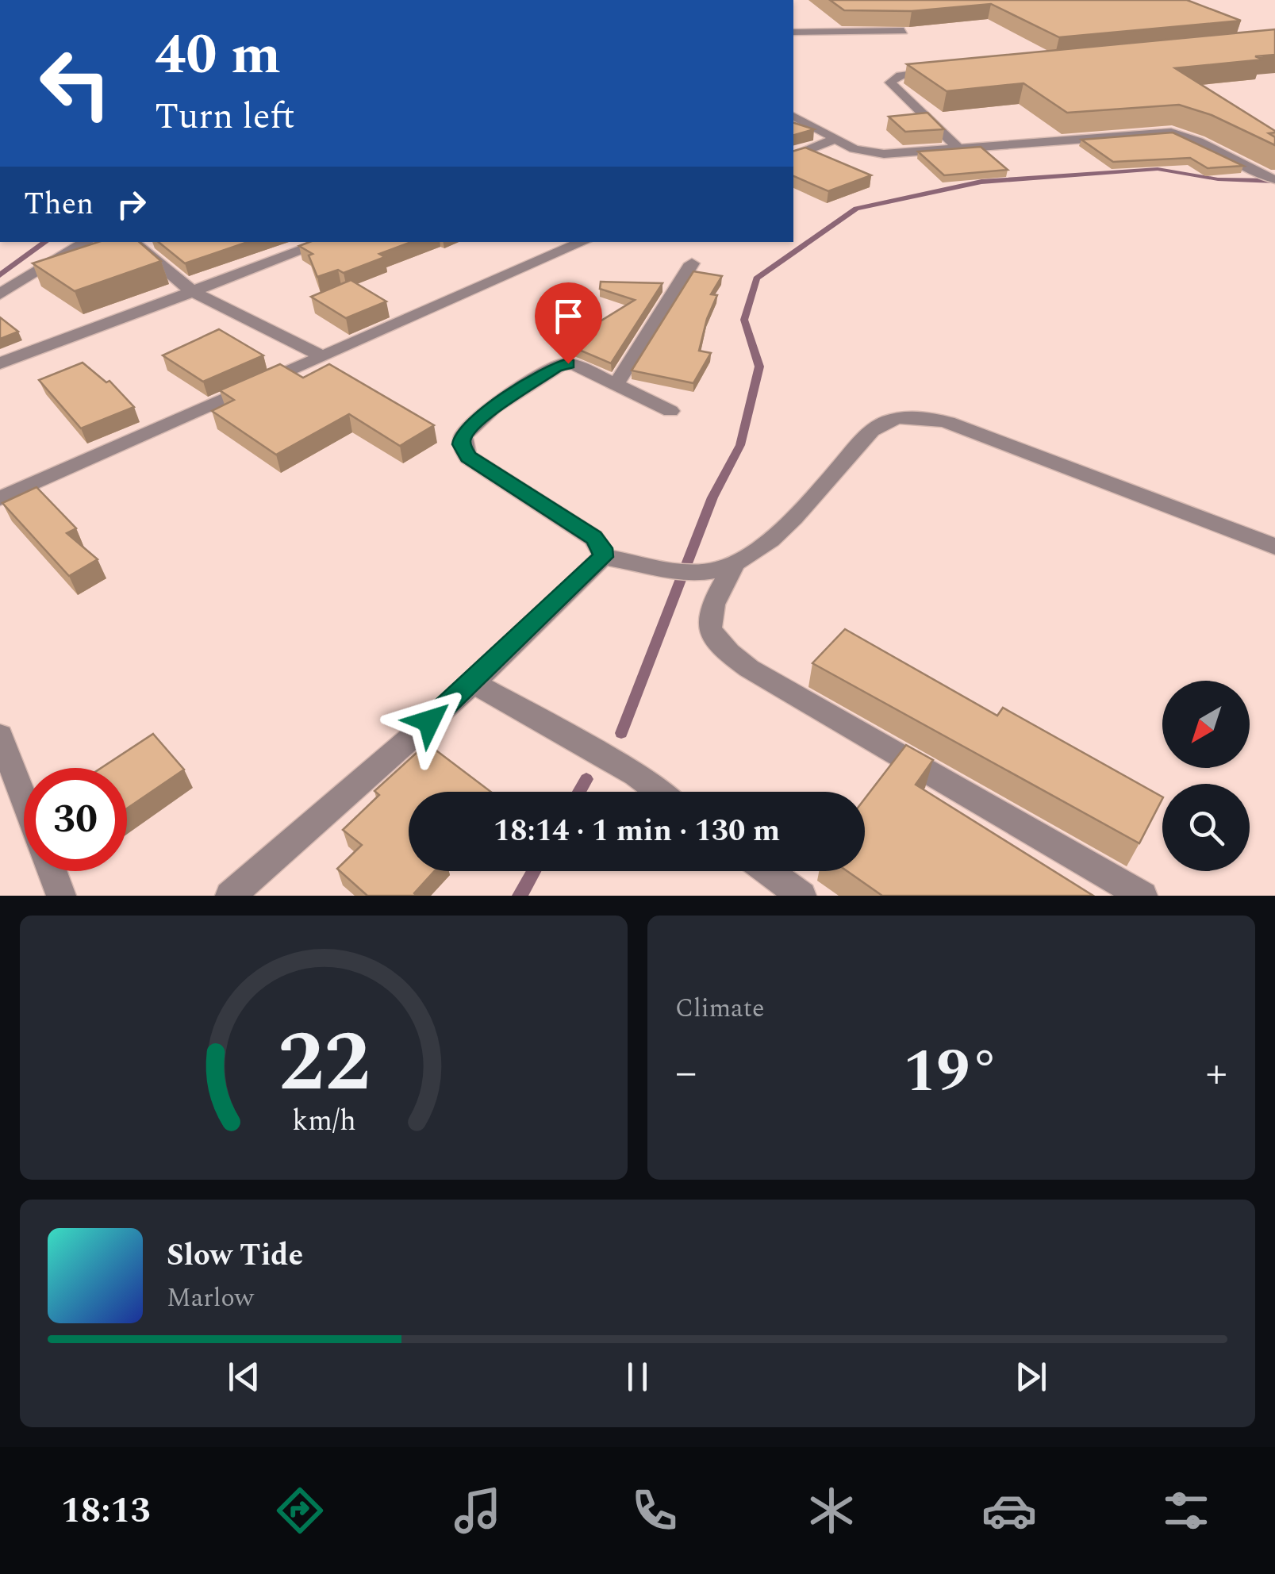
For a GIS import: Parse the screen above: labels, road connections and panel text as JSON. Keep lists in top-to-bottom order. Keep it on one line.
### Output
{"north":"bottom left","page":{"turn":["40 m","Turn left"],"then":"Then","limit":"30","trip":"18:14 · 1 min · 130 m","tile":"Climate","heat":["−","19°","+"],"song":["Slow Tide","Marlow"],"tabs":"18:13","gauge":["22","km/h"]}}
